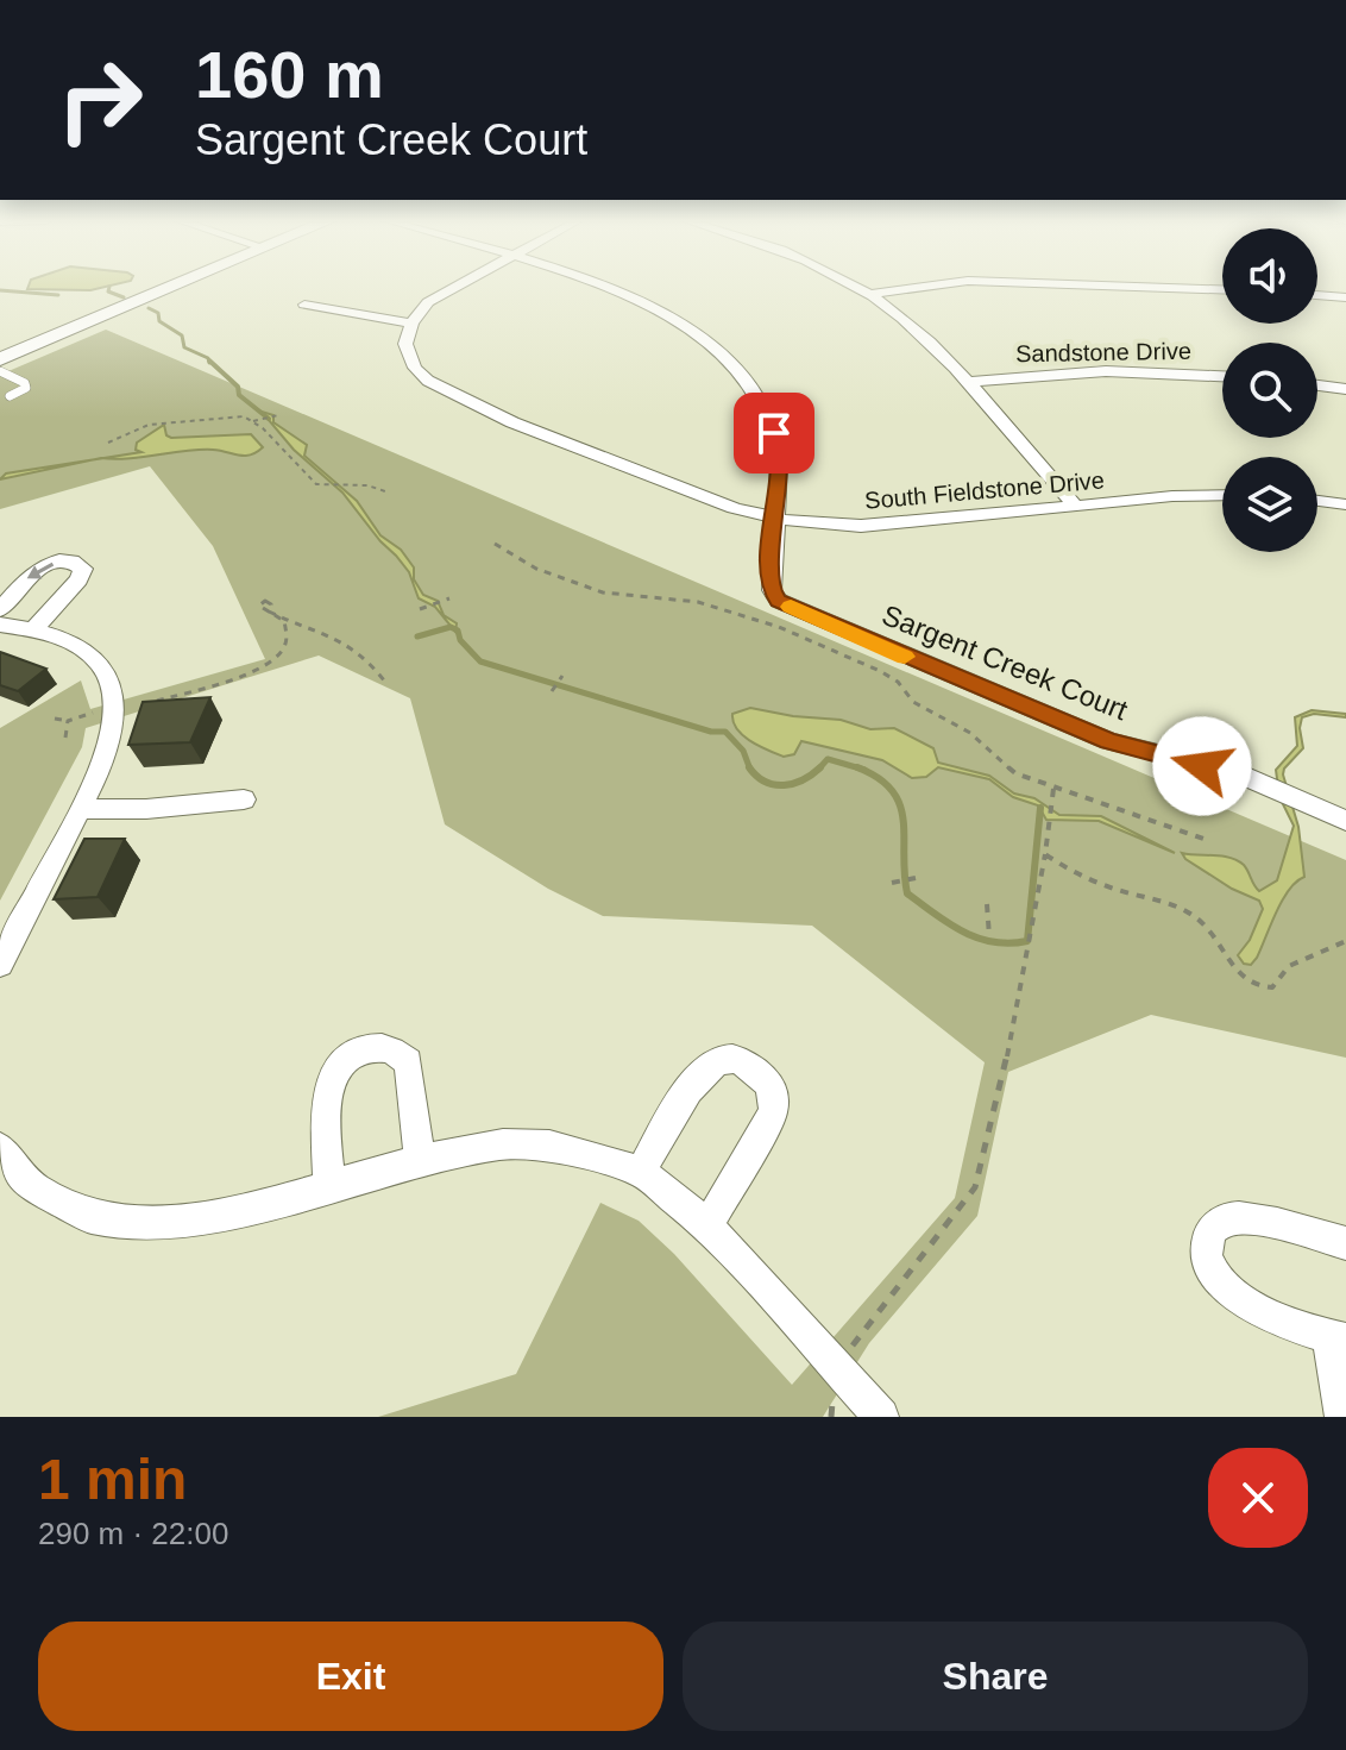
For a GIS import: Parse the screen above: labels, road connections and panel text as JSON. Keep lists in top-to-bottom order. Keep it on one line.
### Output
{"streets":{"street":["Sandstone Drive","South Fieldstone Drive","Sargent Creek Court"]},"crossings":[["South Fieldstone Drive","Sargent Creek Court"]],"page":{"turn":["160 m","Sargent Creek Court"],"heading":["1 min","290 m · 22:00"],"buttons":["Exit","Share"]}}
